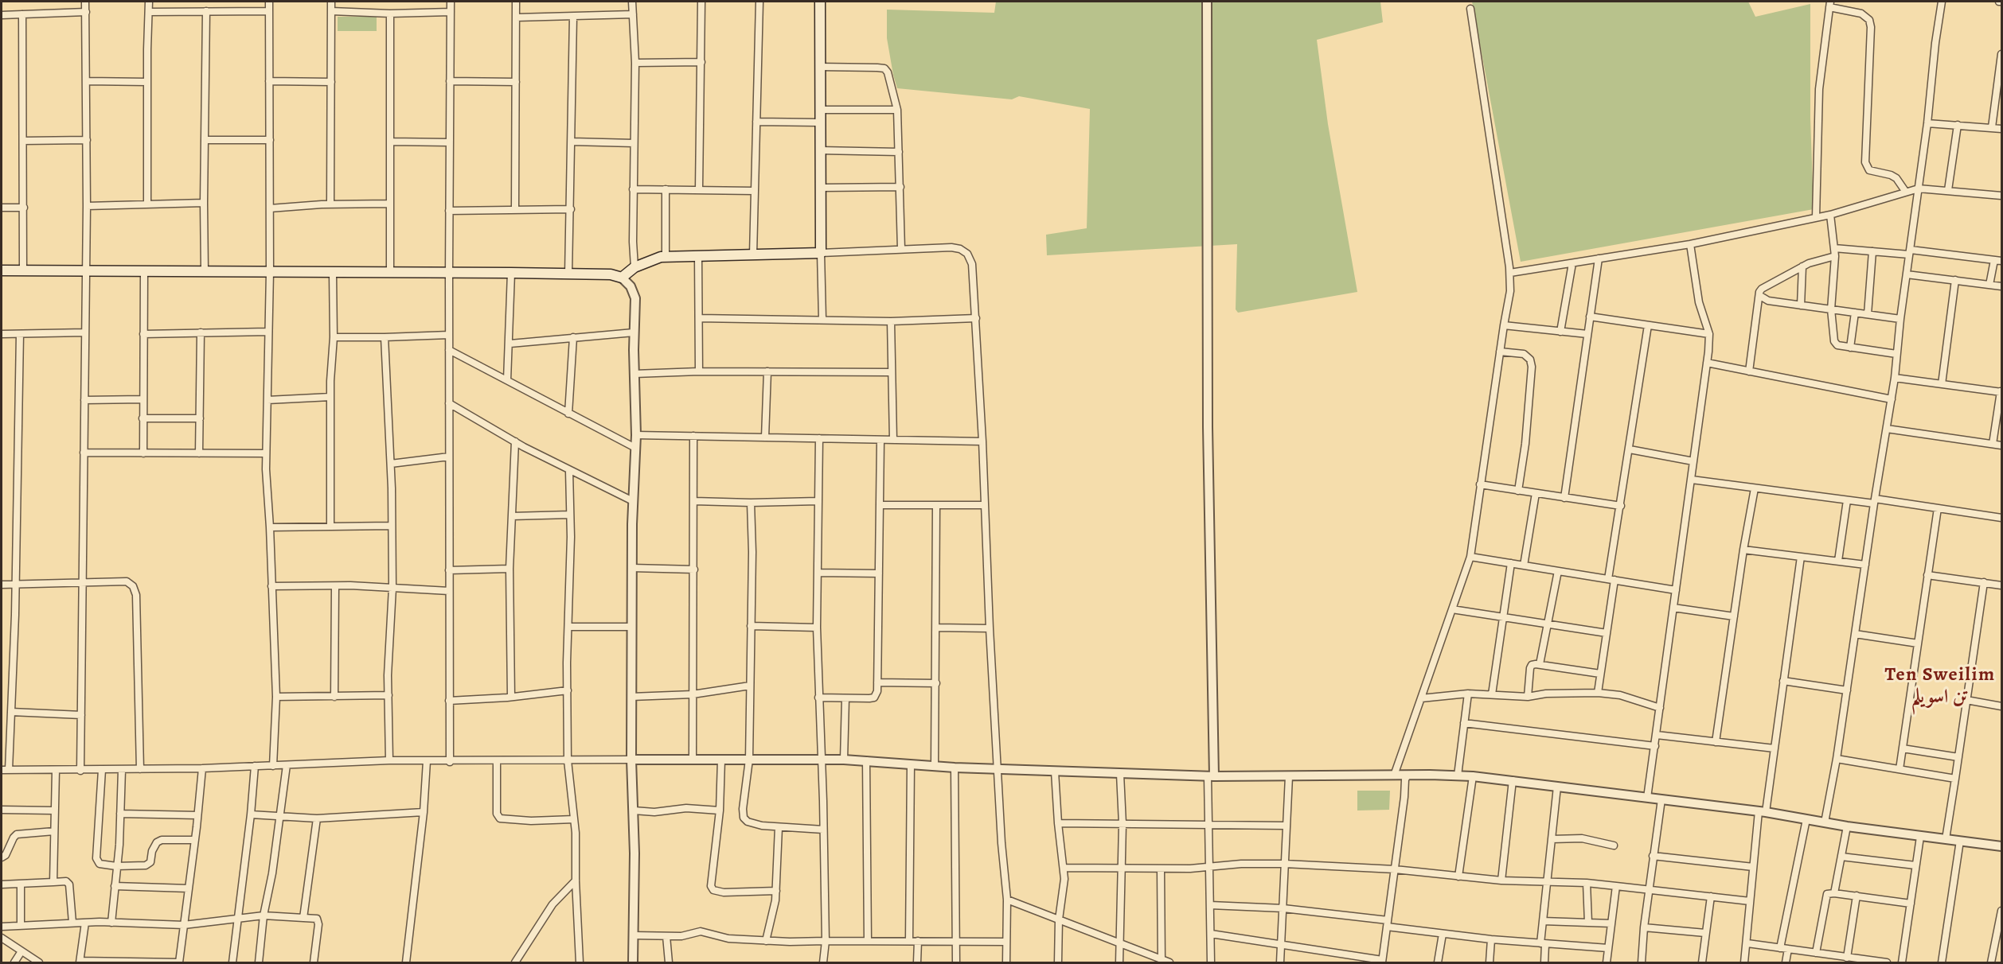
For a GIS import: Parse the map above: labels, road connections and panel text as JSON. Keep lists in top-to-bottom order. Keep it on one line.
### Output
{"districts":["Ten Sweilim تن اسويلم"]}
